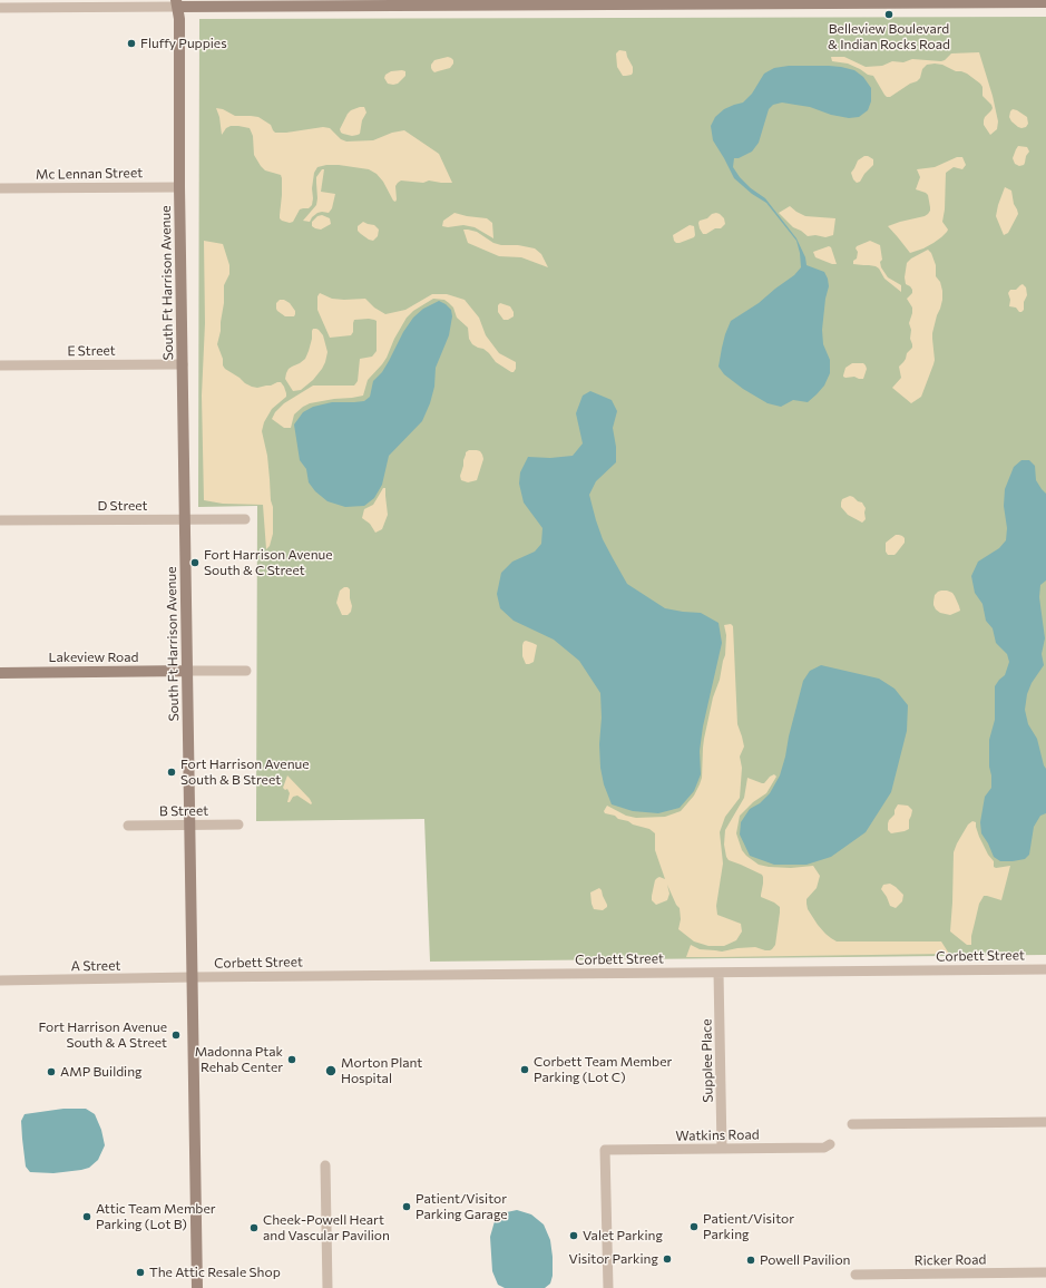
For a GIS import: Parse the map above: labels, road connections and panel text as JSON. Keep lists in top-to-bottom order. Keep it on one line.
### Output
{"streets":{"street":["Mc Lennan Street","South Ft Harrison Avenue","E Street","D Street","Lakeview Road","B Street","Corbett Street","A Street","Supplee Place","Watkins Road","Ricker Road"]},"crossings":[["Mc Lennan Street","South Ft Harrison Avenue"],["South Ft Harrison Avenue","E Street"],["South Ft Harrison Avenue","D Street"],["South Ft Harrison Avenue","Lakeview Road"],["South Ft Harrison Avenue","B Street"],["South Ft Harrison Avenue","Corbett Street"],["South Ft Harrison Avenue","A Street"],["Corbett Street","A Street"],["Corbett Street","Supplee Place"],["Supplee Place","Watkins Road"]],"places":["Belleview Boulevard & Indian Rocks Road","Fluffy Puppies","Fort Harrison Avenue South & C Street","Fort Harrison Avenue South & B Street","Fort Harrison Avenue South & A Street","Madonna Ptak Rehab Center","Corbett Team Member Parking (Lot C)","Morton Plant Hospital","AMP Building","Patient/Visitor Parking Garage","Attic Team Member Parking (Lot B)","Patient/Visitor Parking","Cheek-Powell Heart and Vascular Pavilion","Valet Parking","Visitor Parking","Powell Pavilion","The Attic Resale Shop"]}
